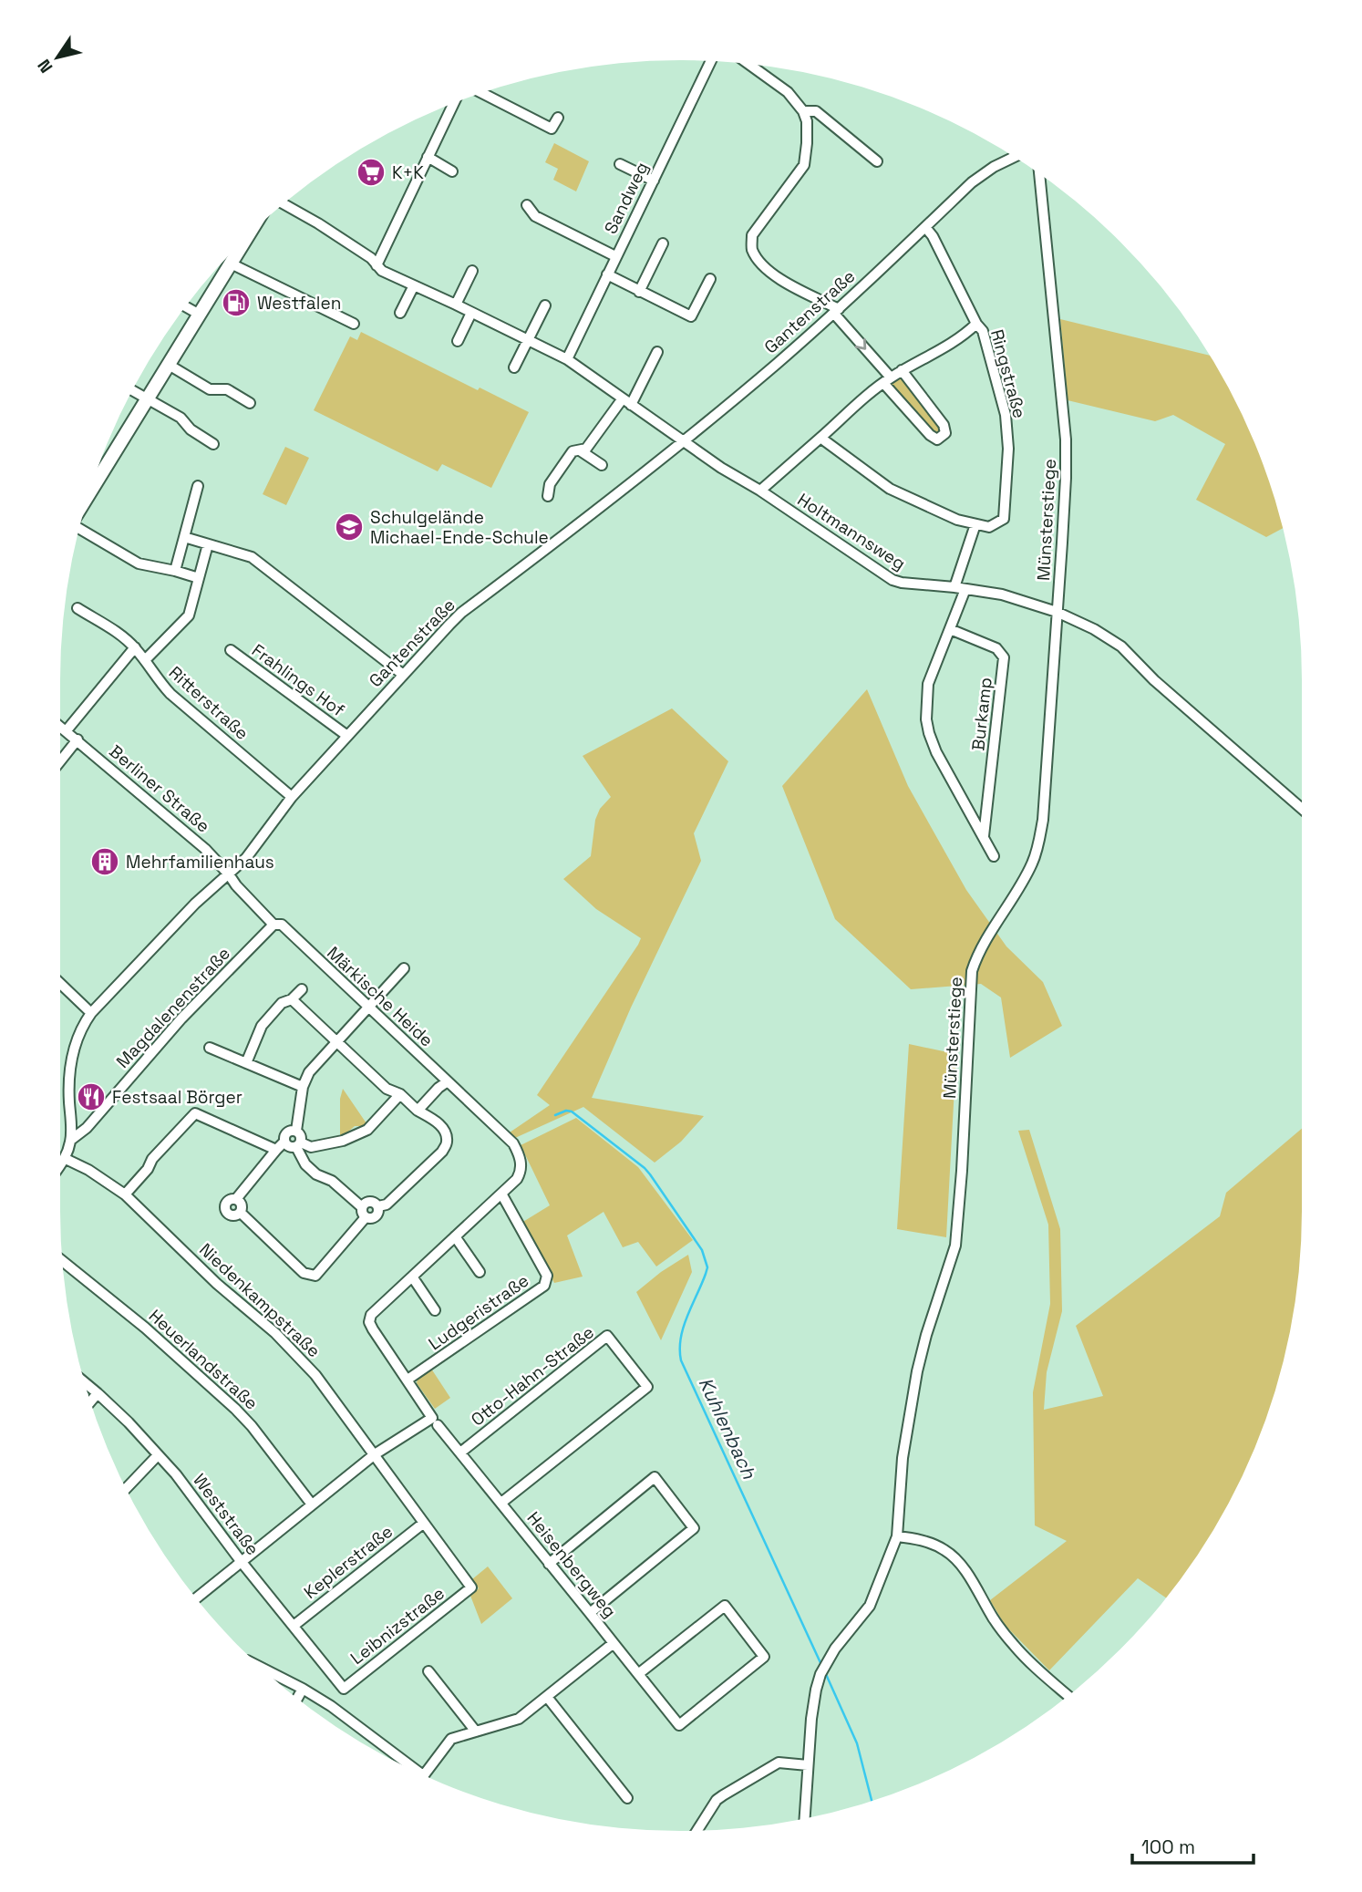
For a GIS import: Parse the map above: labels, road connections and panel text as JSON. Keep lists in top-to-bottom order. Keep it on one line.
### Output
{"streets":{"street":["Sandweg","Gantenstraße","Ringstraße","Münsterstiege","Holtmannsweg","Frahlings Hof","Ritterstraße","Burkamp","Berliner Straße","Märkische Heide","Magdalenenstraße","Niedenkampstraße","Ludgeristraße","Heuerlandstraße","Otto-Hahn-Straße","Weststraße","Keplerstraße","Heisenbergweg","Leibnizstraße"]},"crossings":[["Sandweg","Holtmannsweg"],["Gantenstraße","Ringstraße"],["Gantenstraße","Holtmannsweg"],["Gantenstraße","Frahlings Hof"],["Gantenstraße","Ritterstraße"],["Gantenstraße","Berliner Straße"],["Gantenstraße","Märkische Heide"],["Gantenstraße","Magdalenenstraße"],["Gantenstraße","Niedenkampstraße"],["Ringstraße","Holtmannsweg"],["Münsterstiege","Holtmannsweg"],["Berliner Straße","Märkische Heide"],["Märkische Heide","Magdalenenstraße"],["Märkische Heide","Ludgeristraße"],["Niedenkampstraße","Keplerstraße"],["Niedenkampstraße","Leibnizstraße"],["Otto-Hahn-Straße","Heisenbergweg"],["Weststraße","Keplerstraße"],["Weststraße","Leibnizstraße"]],"water":["Kuhlenbach"],"places":{"supermarket":["K+K"],"fuel station":["Westfalen"],"school or university":["Schulgelände Michael-Ende-Schule"],"building":["Mehrfamilienhaus"],"restaurant":["Festsaal Börger"]},"scale_bar":"100 m","north":"bottom left"}
